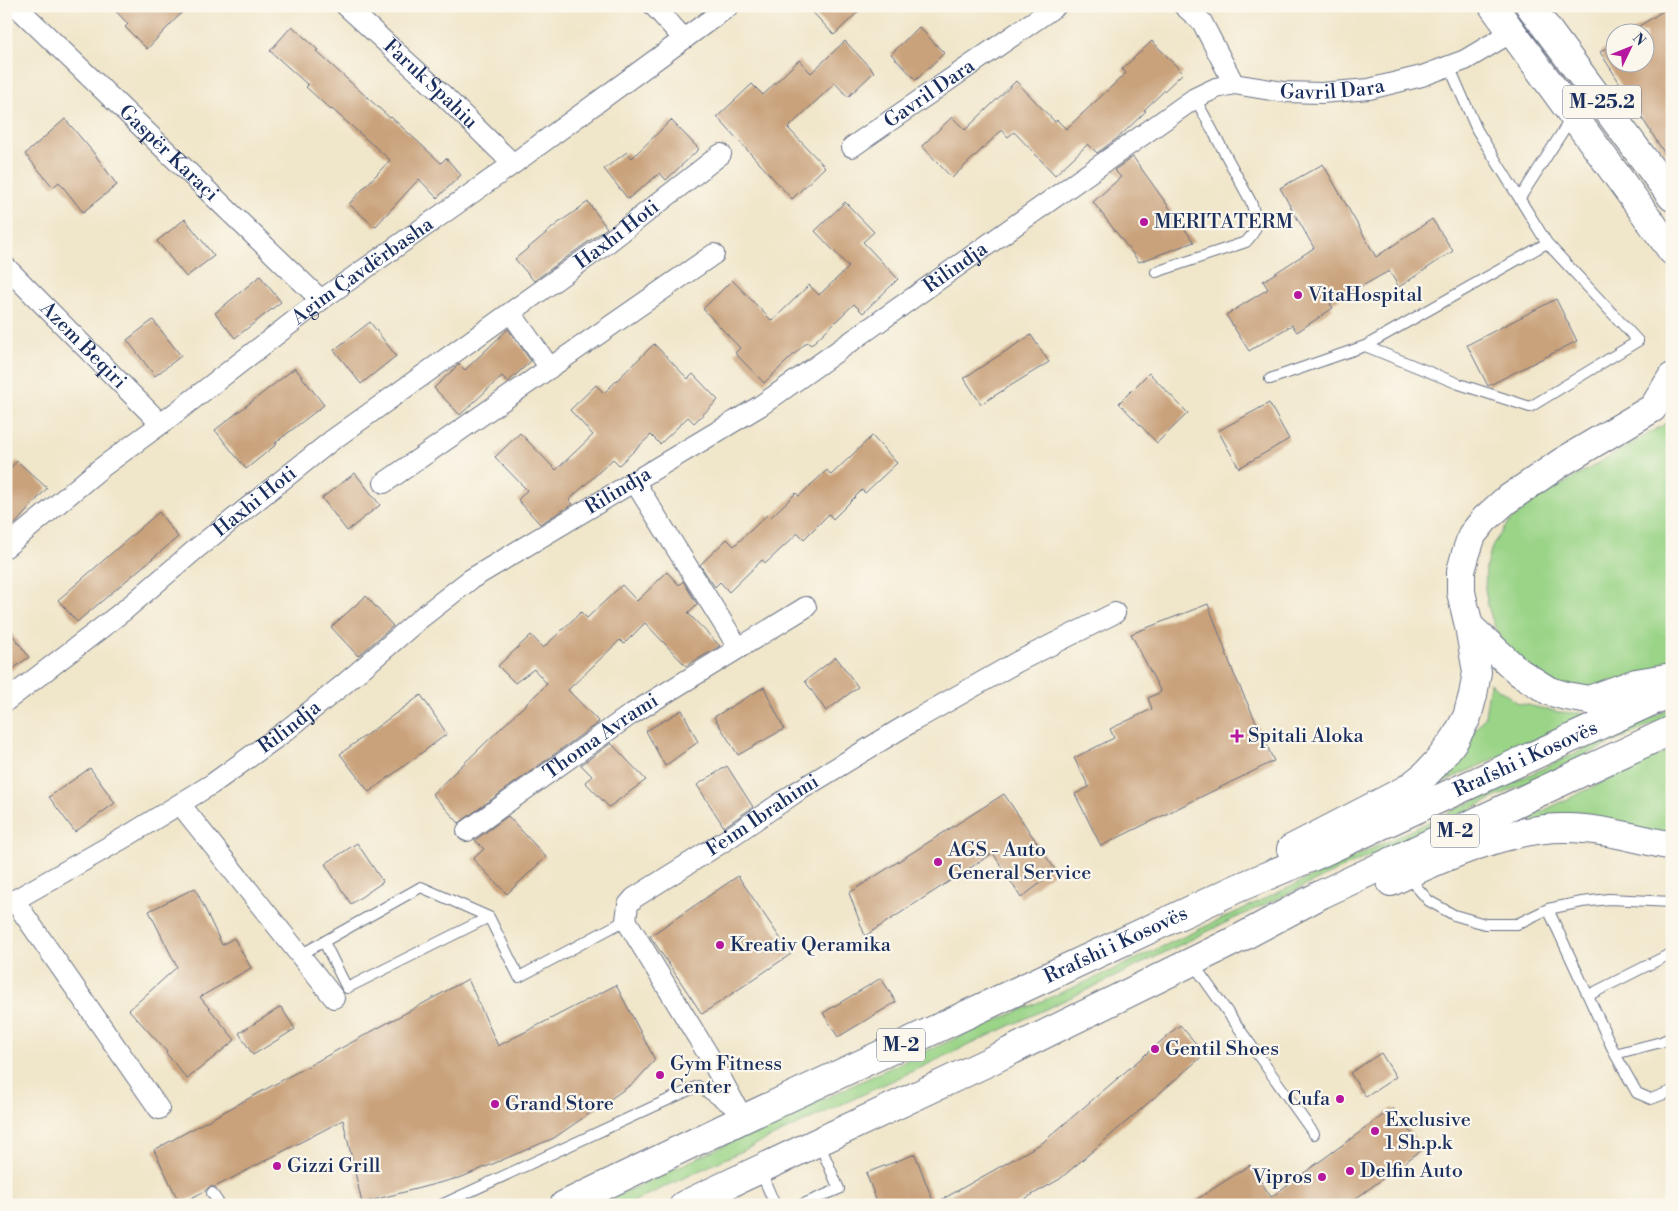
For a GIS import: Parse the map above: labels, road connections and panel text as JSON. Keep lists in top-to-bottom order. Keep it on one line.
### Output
{"streets":{"main road":["M-25.2","Rrafshi i Kosovës","M-2"],"street":["Faruk Spahiu","Gavril Dara","Gaspër Karaçi","Haxhi Hoti","Rilindja","Agim Çavdërbasha","Azem Beqiri","Thoma Avrami","Feim Ibrahimi"]},"crossings":[["Faruk Spahiu","Agim Çavdërbasha"],["Gavril Dara","M-25.2"],["Gavril Dara","Rilindja"],["Gaspër Karaçi","Agim Çavdërbasha"],["Agim Çavdërbasha","Azem Beqiri"]],"places":{"other":["MERITATERM","VitaHospital","AGS - Auto General Service","Kreativ Qeramika","Gentil Shoes","Gym Fitness Center","Cufa","Grand Store","Exclusive 1 Sh.p.k","Gizzi Grill","Delfin Auto","Vipros"],"health":["Spitali Aloka"]},"north":"top right"}
